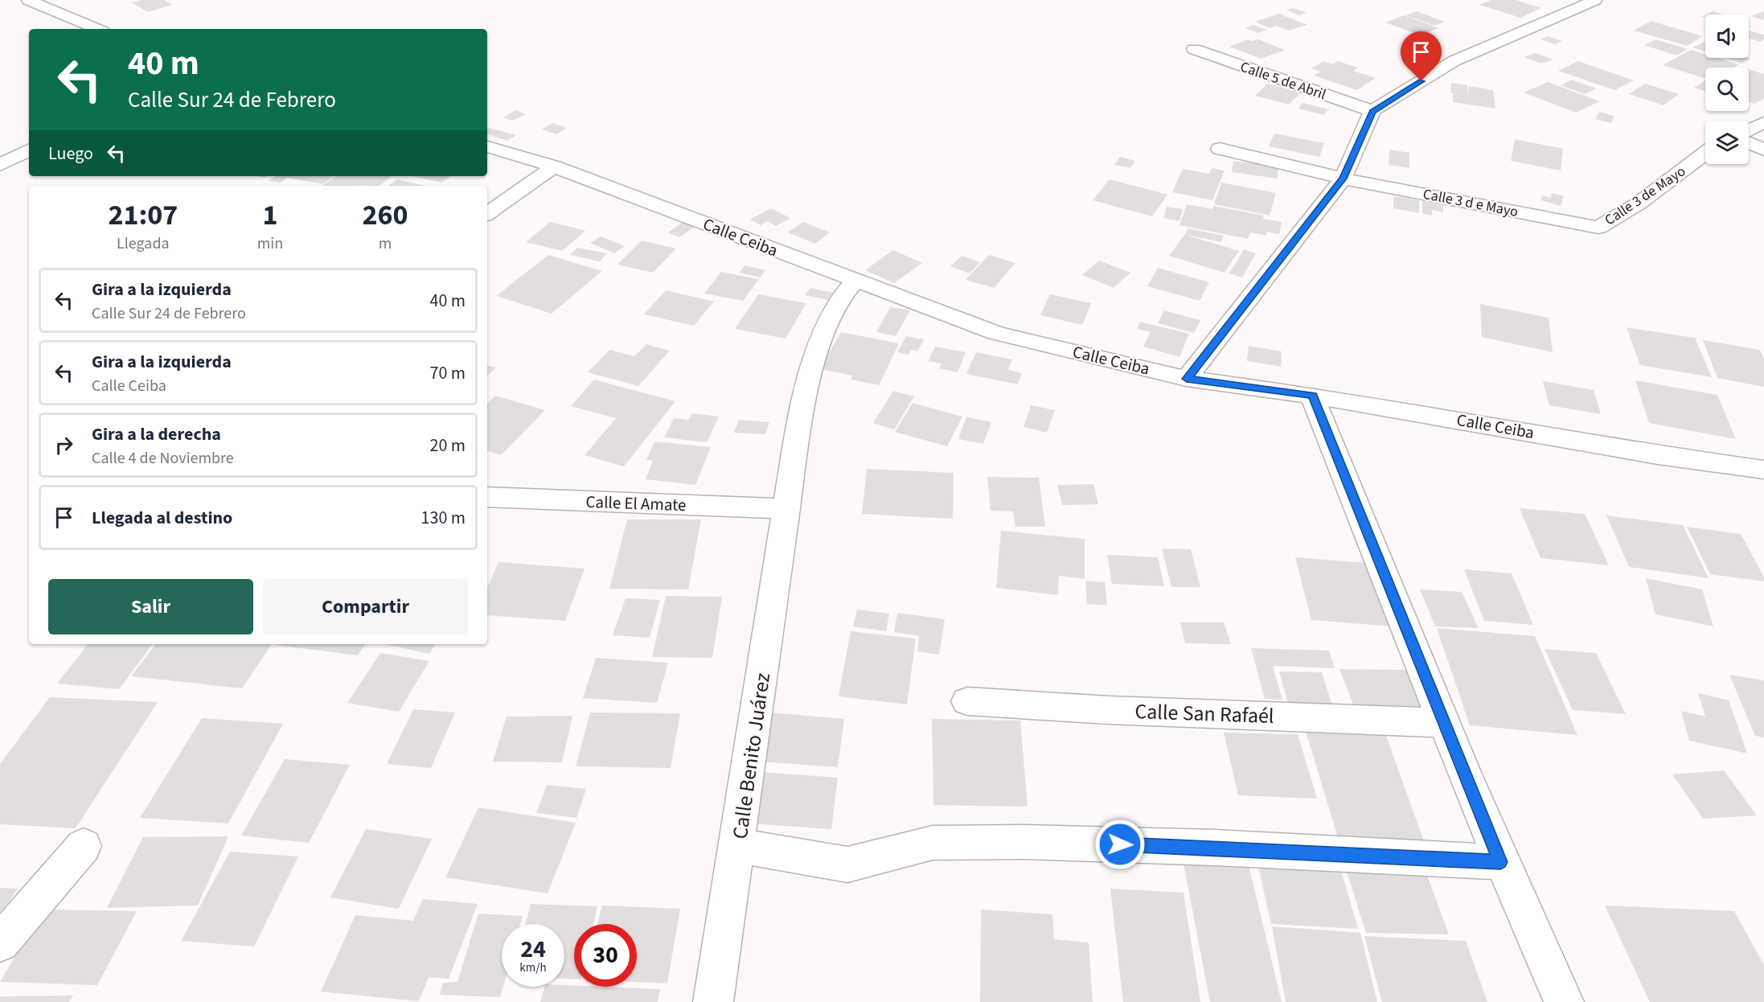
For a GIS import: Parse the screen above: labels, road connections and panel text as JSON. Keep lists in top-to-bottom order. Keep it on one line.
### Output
{"streets":{"street":["Calle 5 de Abril","Calle 3 de Mayo","Calle 3 d e Mayo","Calle Ceiba","Calle El Amate","Calle San Rafaél","Calle Benito Juárez"]},"crossings":[["Calle 3 de Mayo","Calle 3 d e Mayo"],["Calle Ceiba","Calle Benito Juárez"],["Calle El Amate","Calle Benito Juárez"]],"page":{"turn":["40 m","Calle Sur 24 de Febrero"],"then":"Luego","eta":["21:07","Llegada","1","min","260","m"],"list":[{"name":"Gira a la izquierda","note":"Calle Sur 24 de Febrero","value":"40 m"},{"name":"Gira a la izquierda","note":"Calle Ceiba","value":"70 m"},{"name":"Gira a la derecha","note":"Calle 4 de Noviembre","value":"20 m"},{"name":"Llegada al destino","value":"130 m"}],"buttons":["Salir","Compartir"],"speed":"24 km/h","limit":"30"}}
